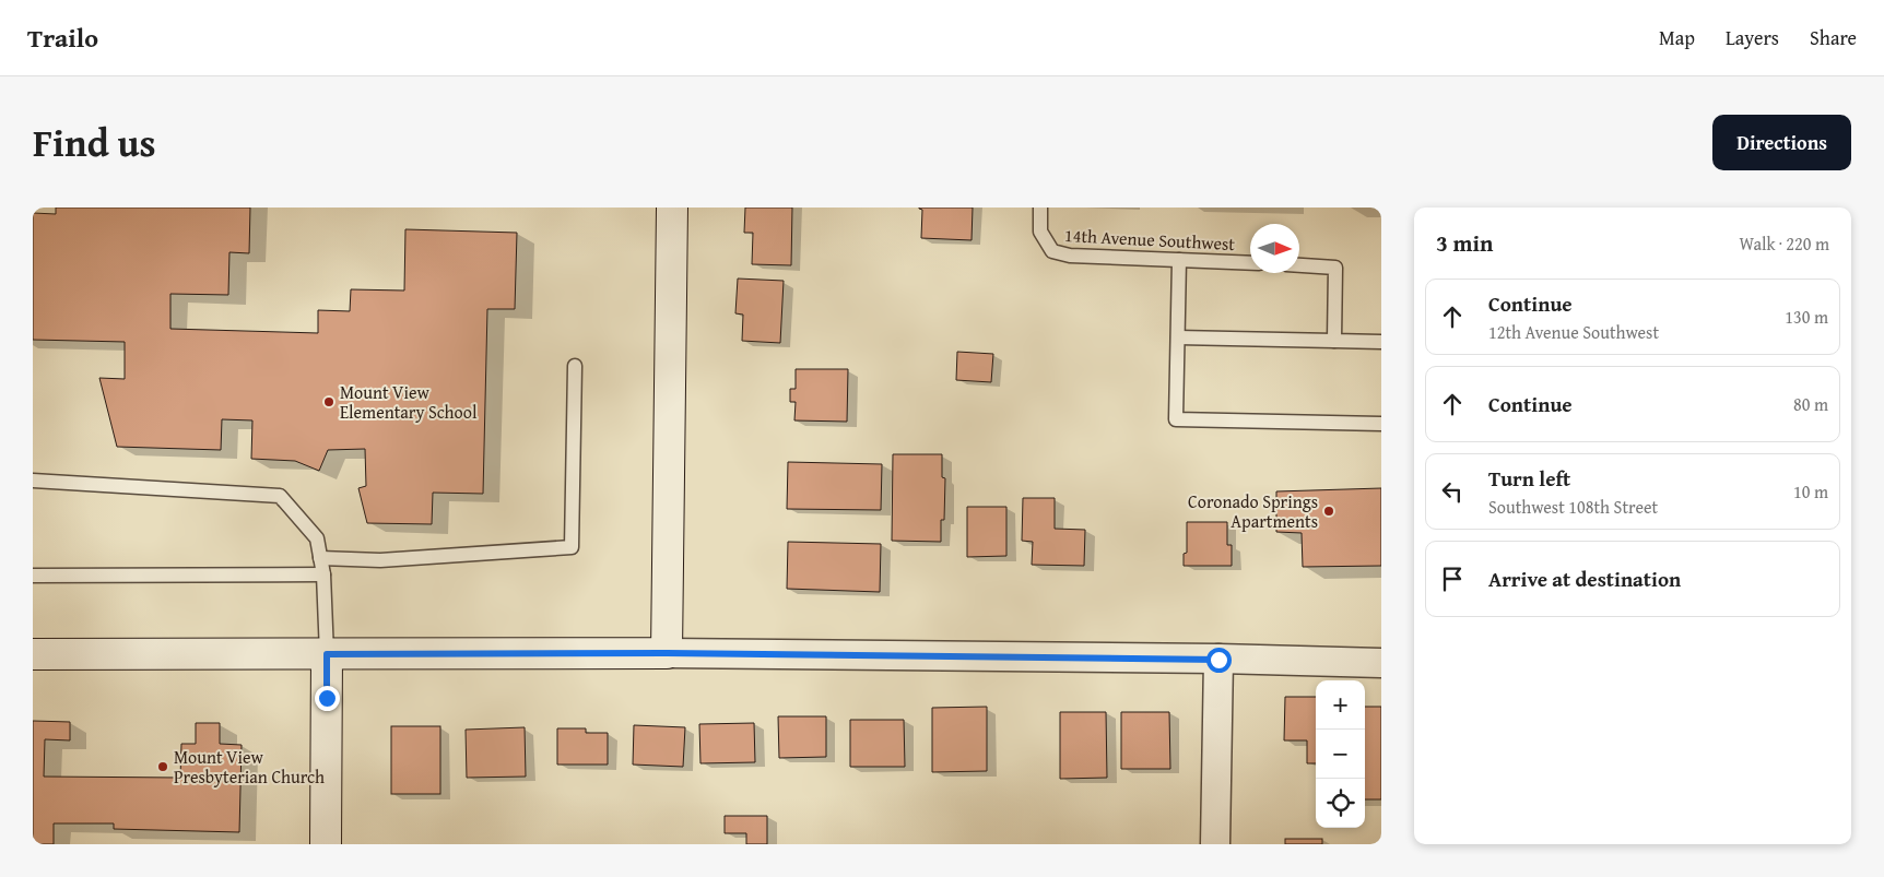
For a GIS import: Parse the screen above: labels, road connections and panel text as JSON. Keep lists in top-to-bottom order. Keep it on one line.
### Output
{"streets":{"lane":["14th Avenue Southwest"]},"places":["Mount View Elementary School","Coronado Springs Apartments","Mount View Presbyterian Church"],"north":"right","page":{"header":"Trailo","nav":["Map","Layers","Share"],"title":"Find us","buttons":"Directions","heading":["3 min","Walk · 220 m"],"list":[["Continue","12th Avenue Southwest","130 m"],["Continue","80 m"],["Turn left","Southwest 108th Street","10 m"],"Arrive at destination"],"map_buttons":["+","−"]}}
